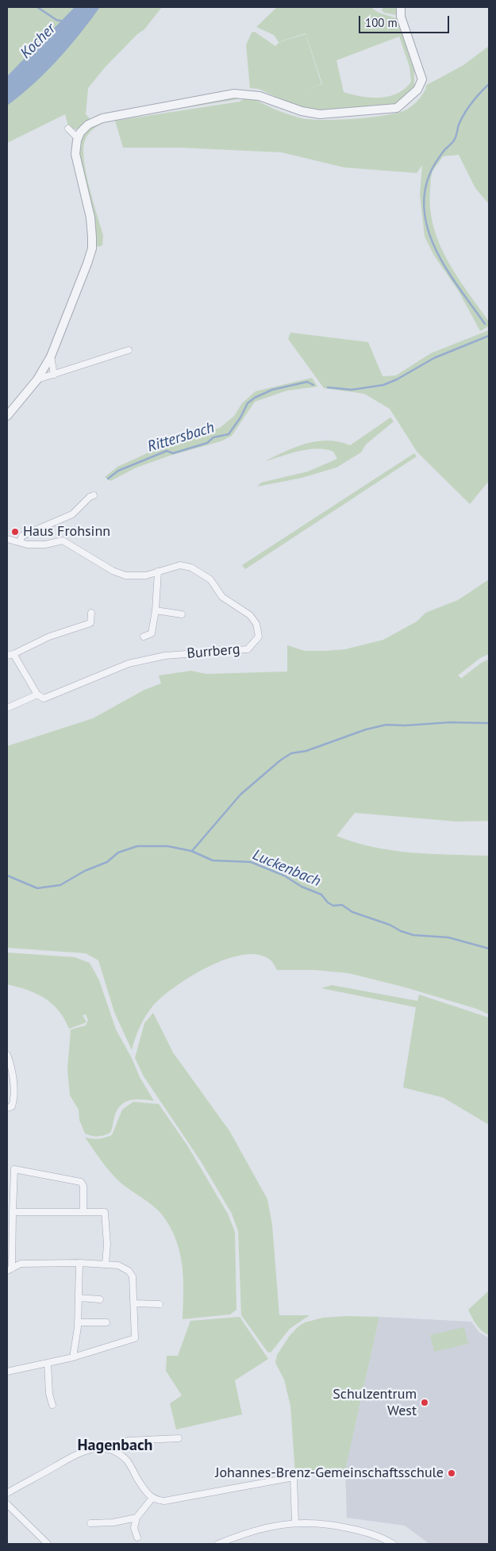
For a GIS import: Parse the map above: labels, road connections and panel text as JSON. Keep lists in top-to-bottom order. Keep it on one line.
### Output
{"streets":{"street":["Burrberg"]},"districts":["Hagenbach"],"water":["Kocher","Rittersbach","Luckenbach"],"places":["Haus Frohsinn","Schulzentrum West","Johannes-Brenz-Gemeinschaftsschule"],"scale_bar":"100 m"}
